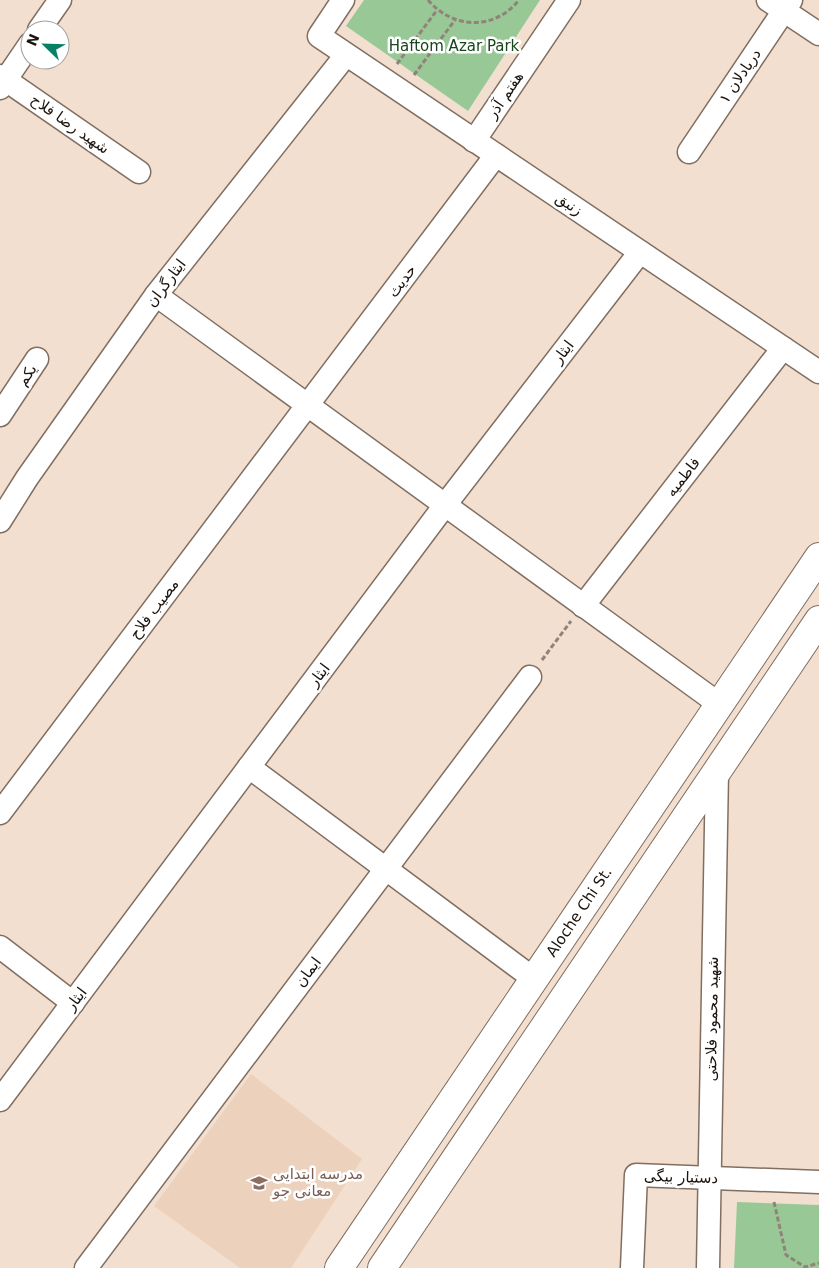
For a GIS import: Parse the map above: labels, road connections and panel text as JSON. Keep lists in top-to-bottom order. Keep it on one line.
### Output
{"streets":{"street":["دریادلان ۱","هفتم آذر","شهید رضا فلاح","زنبق","حدیث","ایثارگران","ایثار","یکم","فاطمیه","مصیب فلاح","Aloche Chi St.","ایمان","شهید محمود فلاحتی","دستیار بیگی"]},"crossings":[["هفتم آذر","زنبق"],["زنبق","حدیث"],["زنبق","ایثارگران"],["زنبق","ایثار"],["زنبق","فاطمیه"],["حدیث","مصیب فلاح"],["شهید محمود فلاحتی","دستیار بیگی"]],"parks":["Haftom Azar Park"],"places":{"school or university":["مدرسه ابتدایی معانی جو"]},"north":"top left"}
